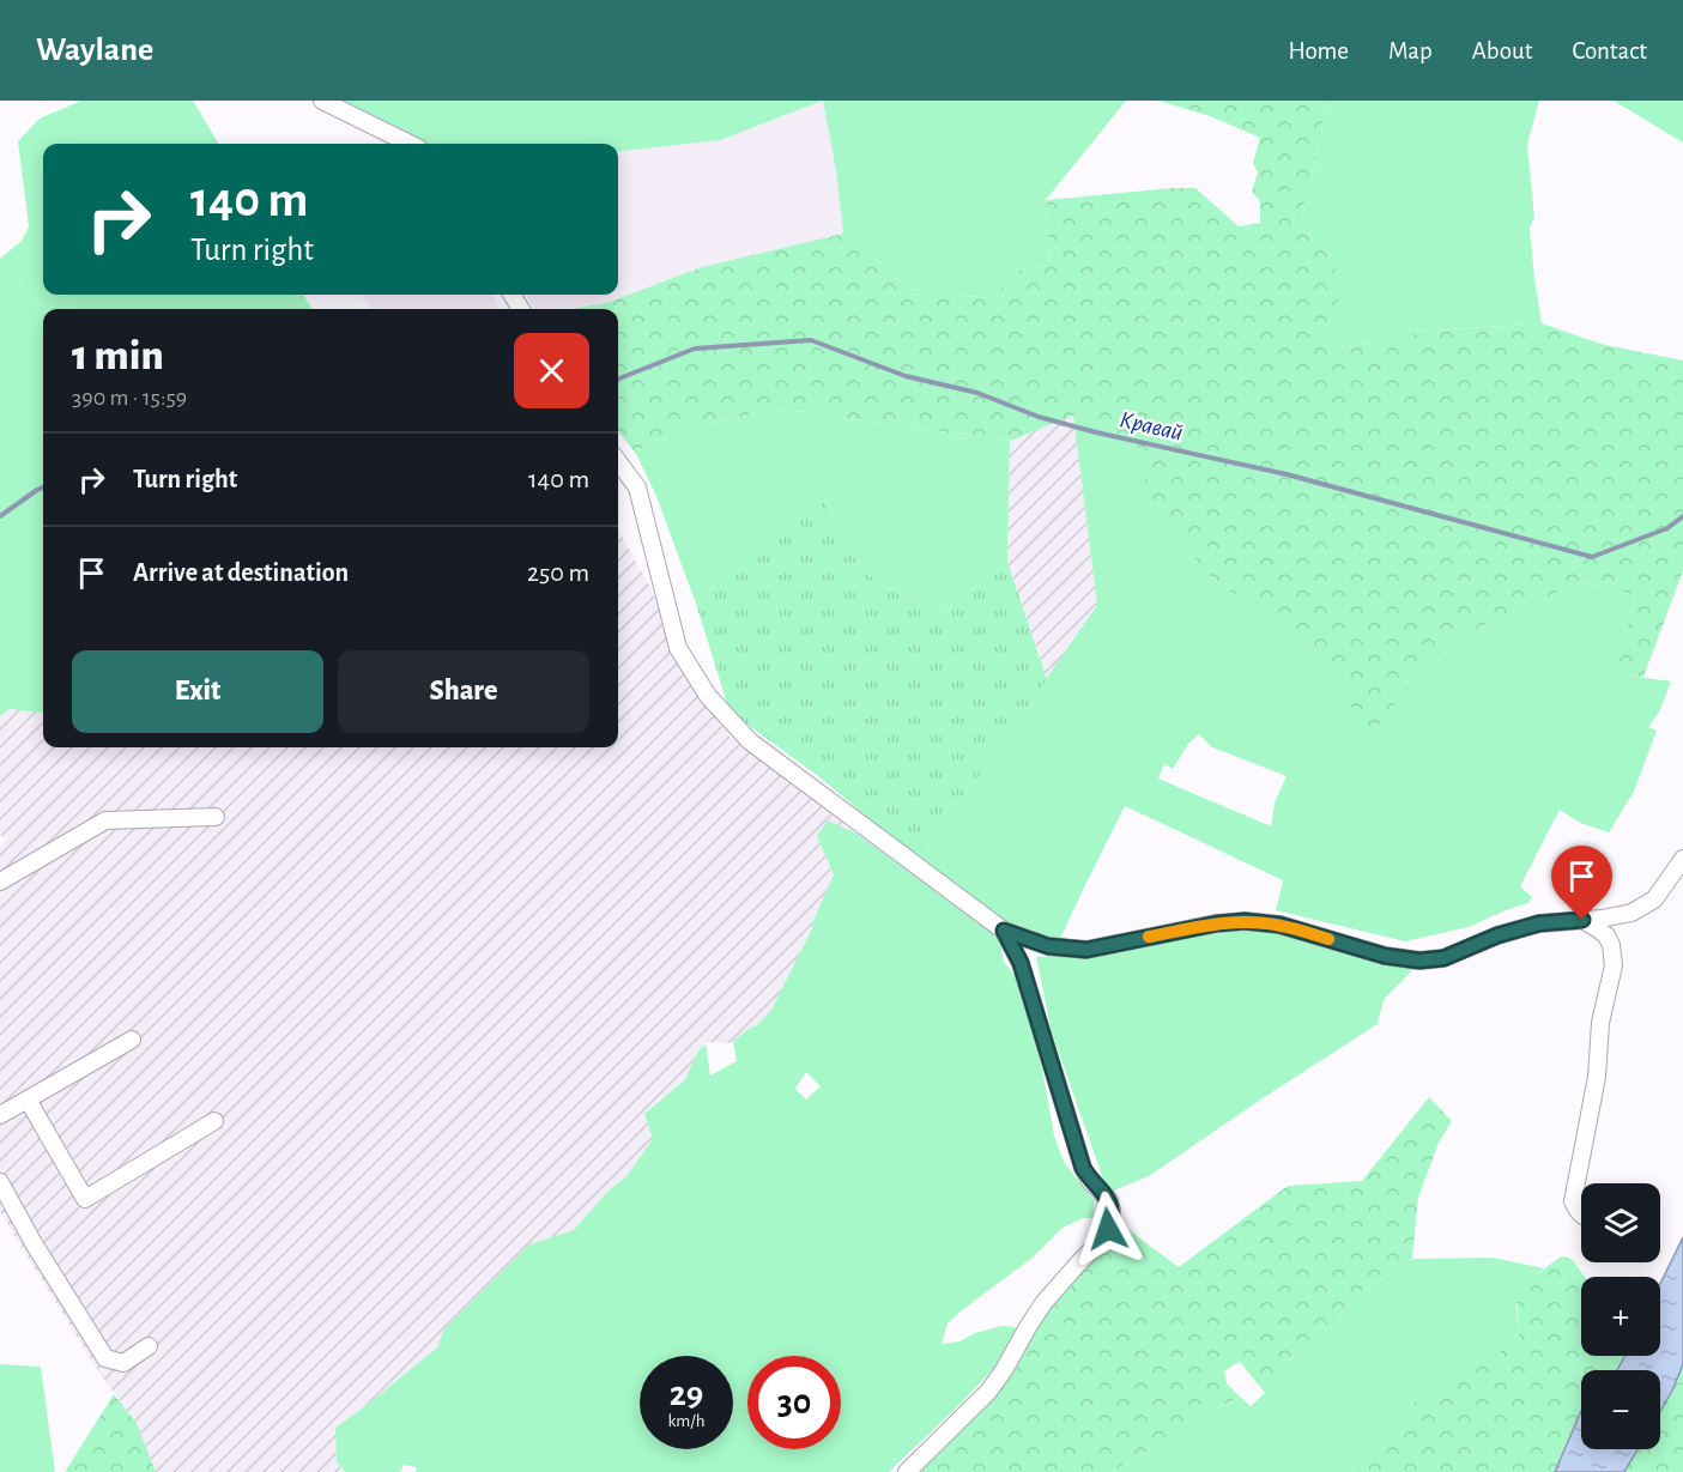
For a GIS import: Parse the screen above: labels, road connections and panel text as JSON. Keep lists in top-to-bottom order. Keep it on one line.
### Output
{"water":["Кравай"],"page":{"header":"Waylane","nav":["Home","Map","About","Contact"],"turn":["140 m","Turn right"],"heading":["1 min","390 m · 15:59"],"list":[{"name":"Turn right","value":"140 m"},{"name":"Arrive at destination","value":"250 m"}],"buttons":["Exit","Share"],"map_buttons":["+","−"],"speed":"29 km/h","limit":"30"}}
